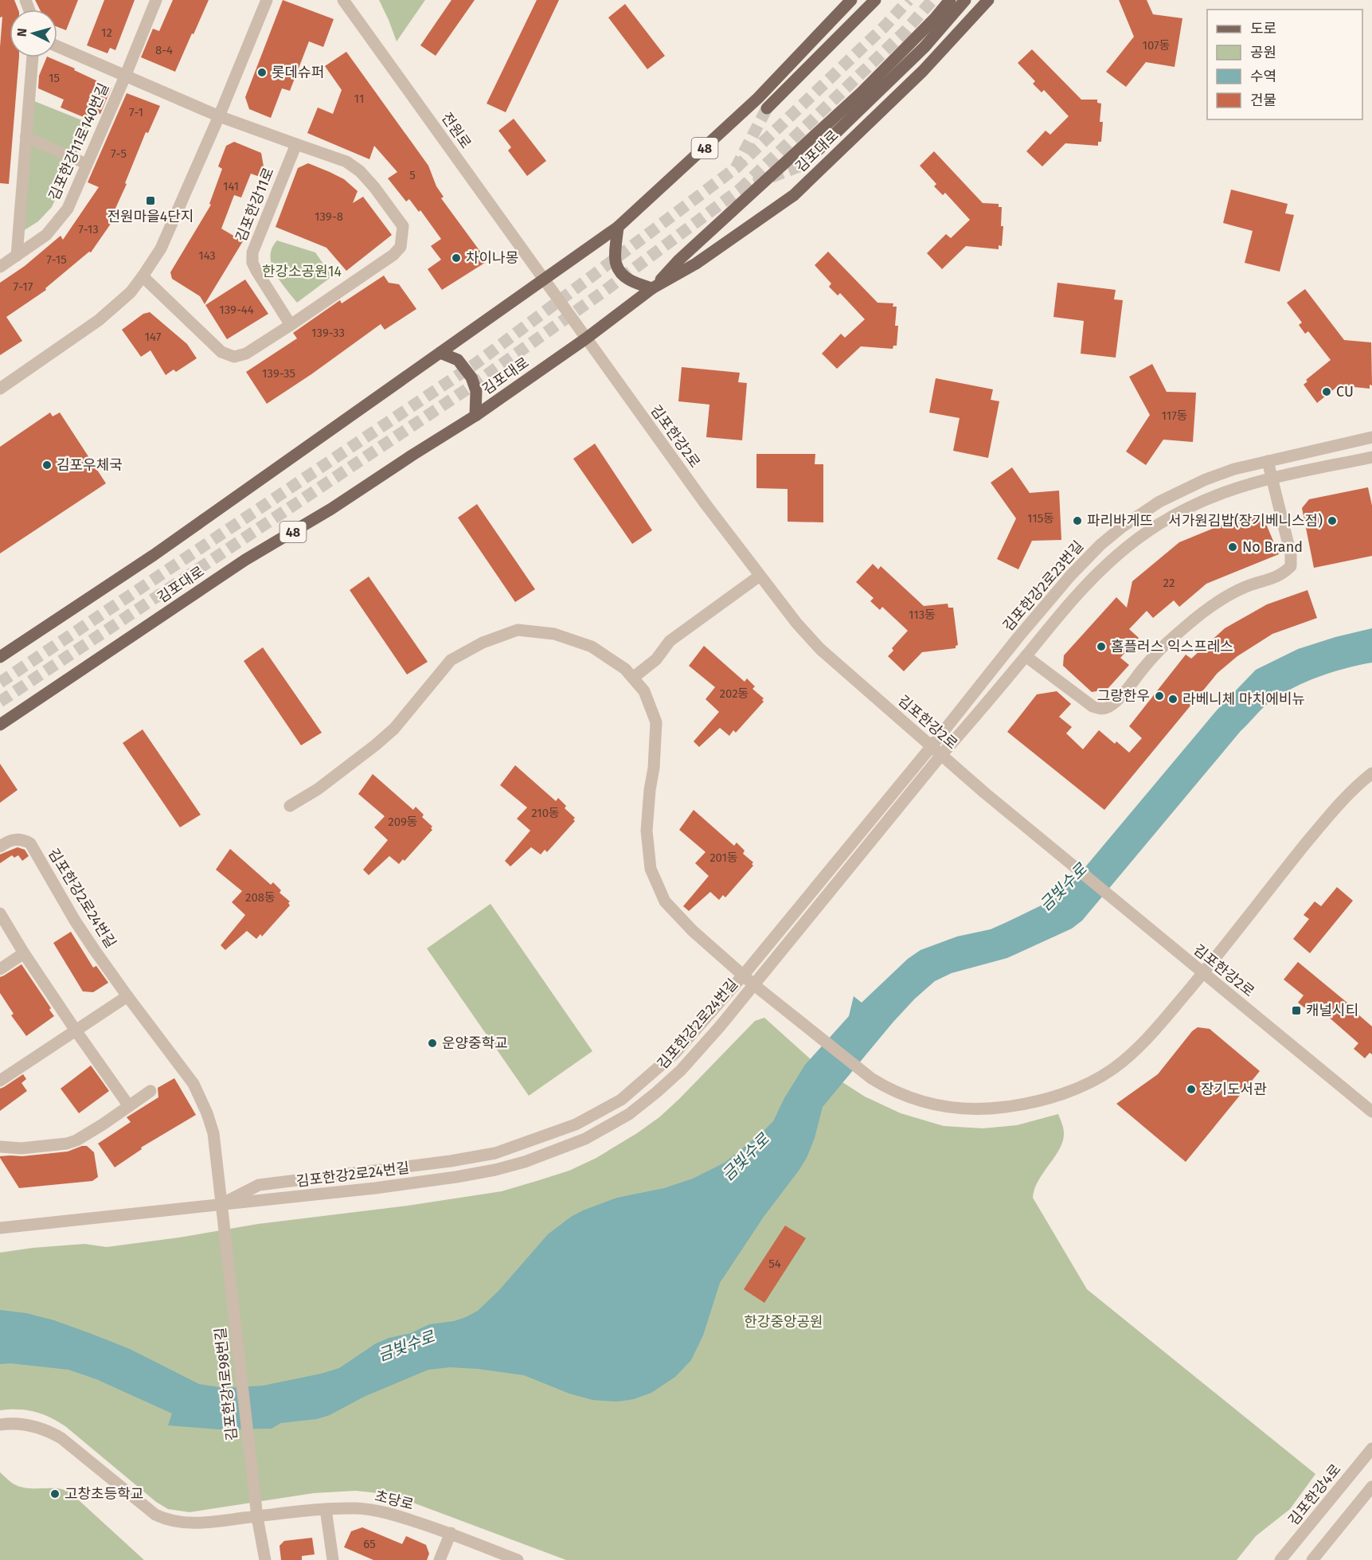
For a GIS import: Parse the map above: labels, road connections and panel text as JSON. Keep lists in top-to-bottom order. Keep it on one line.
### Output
{"streets":{"main road":["48","김포대로"],"street":["전원로","김포한강11로140번길","김포한강11로","김포한강2로","김포한강2로23번길","김포한강2로24번길","김포한강1로98번길","김포한강4로","초당로"]},"crossings":[["전원로","48"],["전원로","김포한강2로"],["48","김포한강2로"],["김포대로","김포한강2로"],["김포한강2로","김포한강2로23번길"],["김포한강2로","김포한강2로24번길"],["김포한강2로23번길","김포한강2로24번길"],["김포한강2로24번길","김포한강1로98번길"],["김포한강1로98번길","초당로"]],"water":["금빛수로"],"parks":["한강소공원14","한강중앙공원"],"places":{"other":["롯데슈퍼","차이나몽","CU","김포우체국","파리바게뜨","서가원김밥(장기베니스점)","No Brand","홈플러스 익스프레스","그랑한우","라베니체 마치에비뉴","운양중학교","장기도서관","고창초등학교"],"transit":["전원마을4단지","캐널시티"]},"house_numbers":["12","107동","8-4","15","11","7-1","7-5","5","141","139-8","7-13","143","7-15","7-17","139-44","139-33","147","139-35","117동","115동","22","113동","202동","210동","209동","201동","208동","54","65"],"legend":["도로","공원","수역","건물"],"north":"left"}
